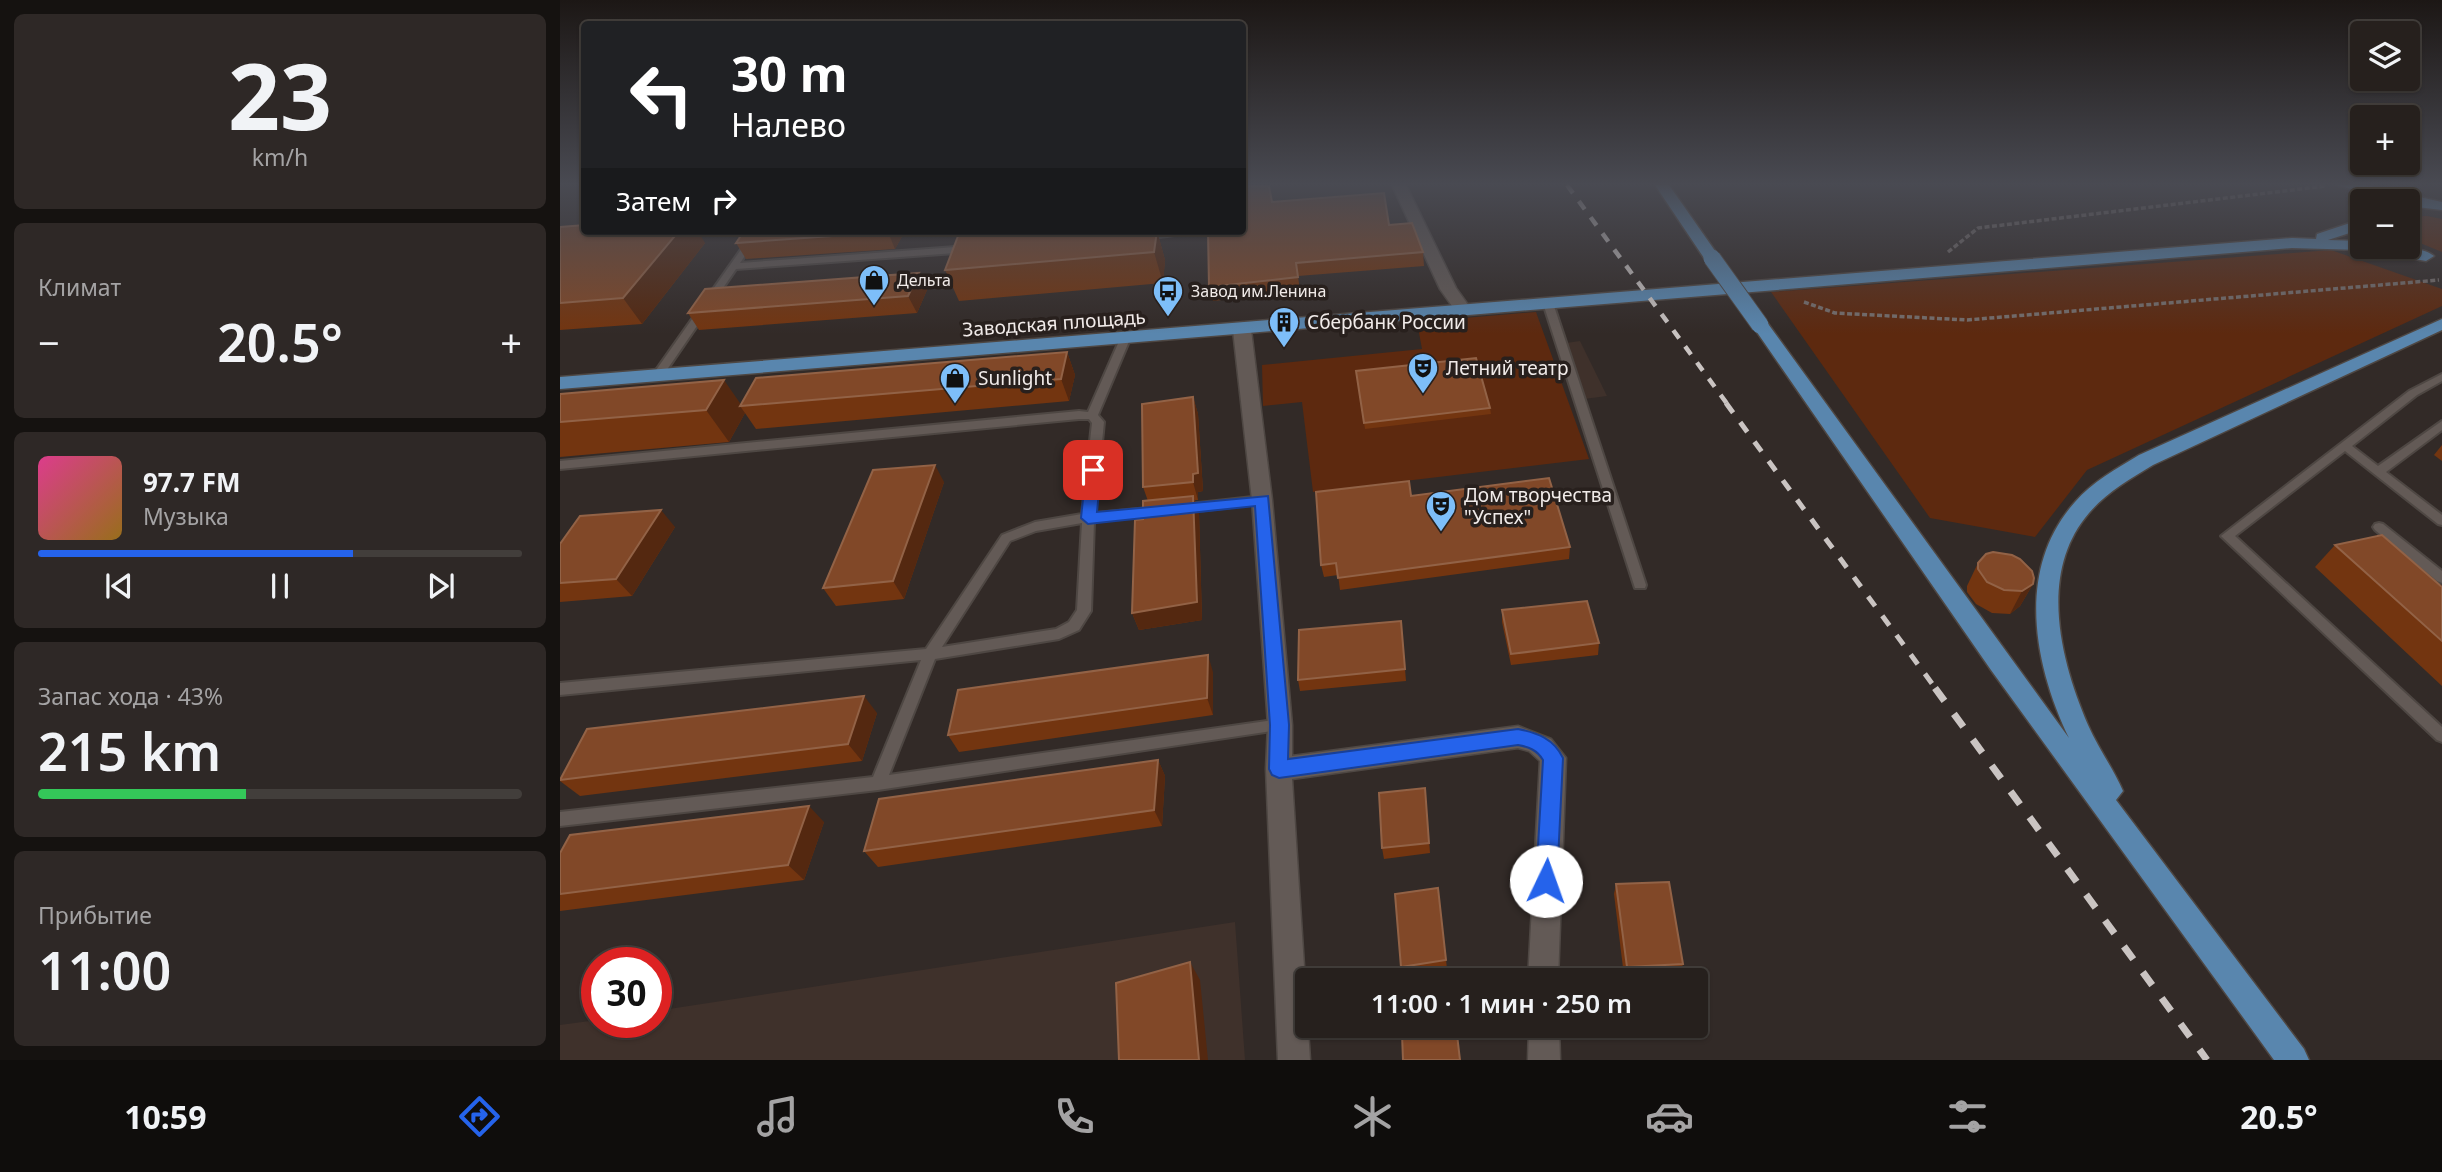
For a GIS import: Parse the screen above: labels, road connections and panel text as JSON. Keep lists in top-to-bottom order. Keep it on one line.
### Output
{"streets":{"main road":["Заводская площадь"]},"places":{"shop":["Дельта","Sunlight"],"bus stop":["Завод им.Ленина"],"building":["Сбербанк России"],"theatre":["Летний театр","Дом творчества \"Успех\""]},"page":{"tile":[["23","km/h"],"Климат",["Запас хода · 43%","215 km"],["Прибытие","11:00"]],"map_buttons":["+","−"],"turn":["30 m","Налево"],"then":"Затем","heat":["−","20.5°","+"],"song":["97.7 FM","Музыка"],"limit":"30","trip":"11:00 · 1 мин · 250 m","tabs":["10:59","20.5°"]}}
